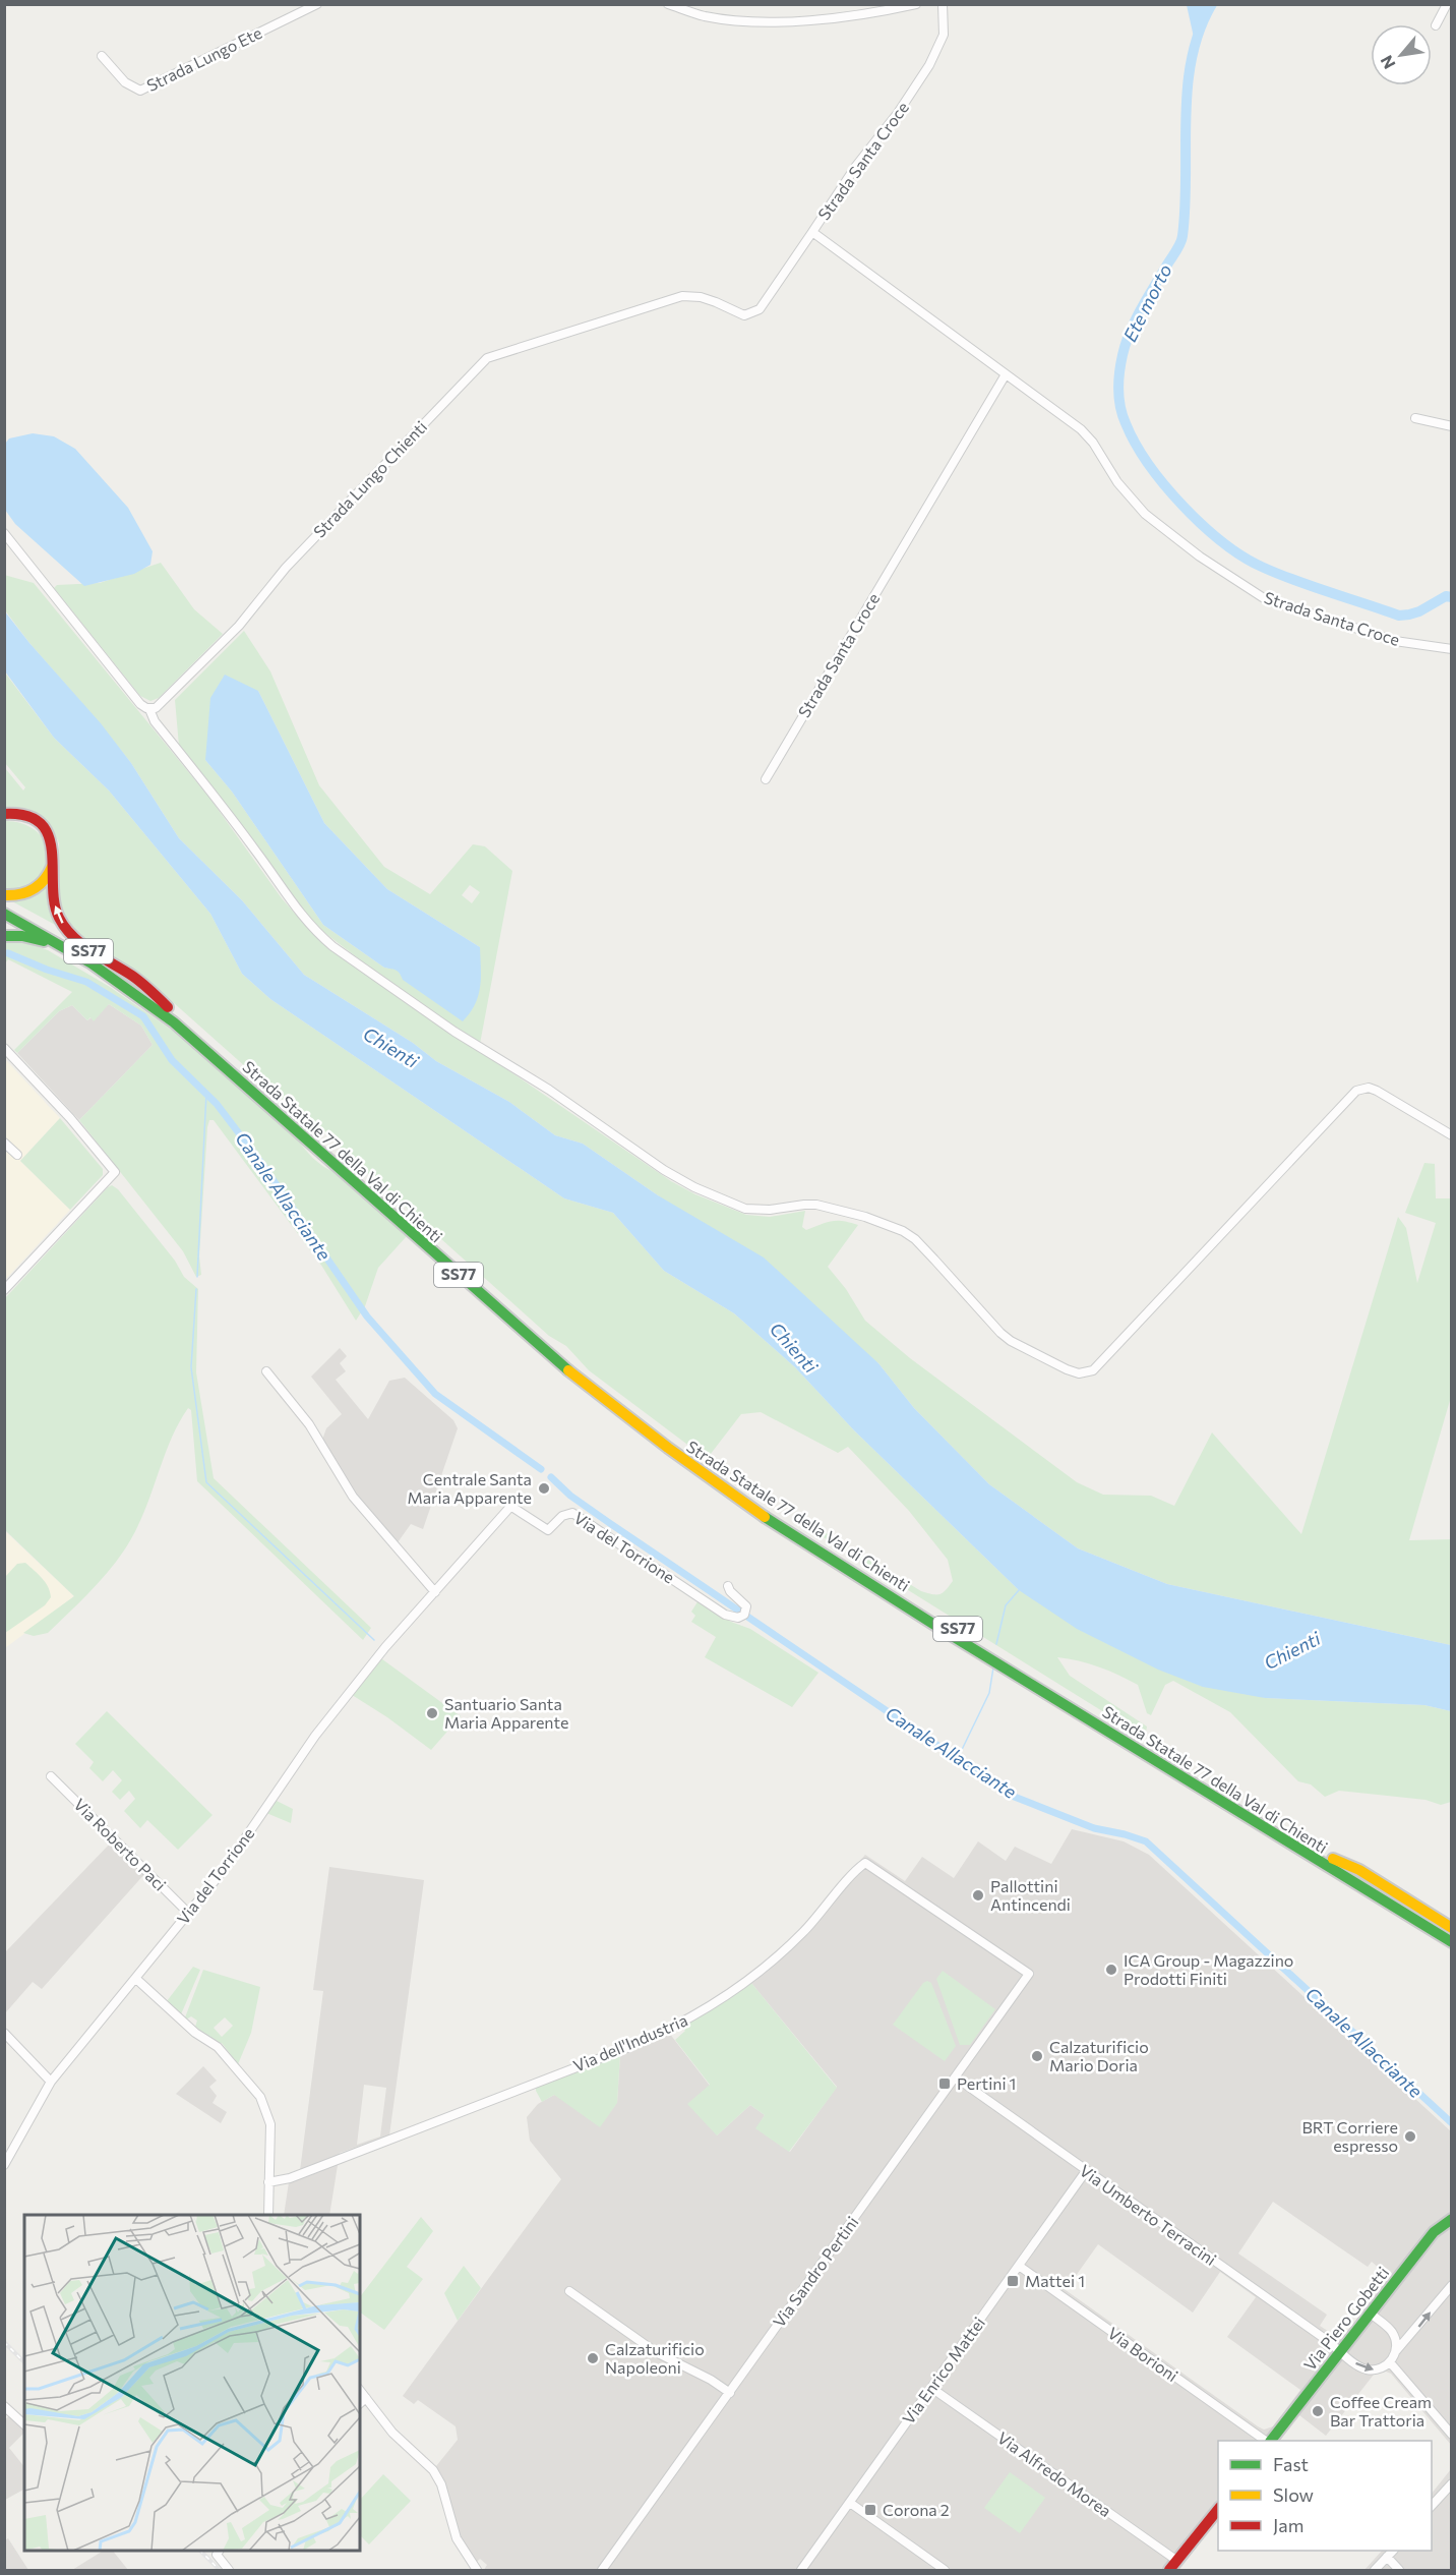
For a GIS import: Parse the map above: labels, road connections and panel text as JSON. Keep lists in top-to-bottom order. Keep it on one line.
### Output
{"streets":{"main road":["SS77","Strada Statale 77 della Val di Chienti","Via Piero Gobetti"],"street":["Strada Lungo Ete","Strada Santa Croce","Strada Lungo Chienti","Via del Torrione","Via Roberto Paci","Via dell'Industria","Via Umberto Terracini","Via Sandro Pertini","Via Borioni","Via Enrico Mattei","Via Alfredo Morea"]},"crossings":[["Strada Santa Croce","Strada Lungo Chienti"],["Via del Torrione","Via Roberto Paci"],["Via dell'Industria","Via Sandro Pertini"],["Via Umberto Terracini","Via Sandro Pertini"],["Via Umberto Terracini","Via Piero Gobetti"],["Via Umberto Terracini","Via Enrico Mattei"],["Via Borioni","Via Enrico Mattei"],["Via Enrico Mattei","Via Alfredo Morea"]],"water":["Ete morto","Chienti","Canale Allacciante"],"places":{"other":["Centrale Santa Maria Apparente","Santuario Santa Maria Apparente","Pallottini Antincendi","ICA Group - Magazzino Prodotti Finiti","Calzaturificio Mario Doria","BRT Corriere espresso","Calzaturificio Napoleoni","Coffee Cream Bar Trattoria"],"transit":["Pertini 1","Mattei 1","Corona 2"]},"legend":["Fast","Slow","Jam"],"north":"bottom left"}
